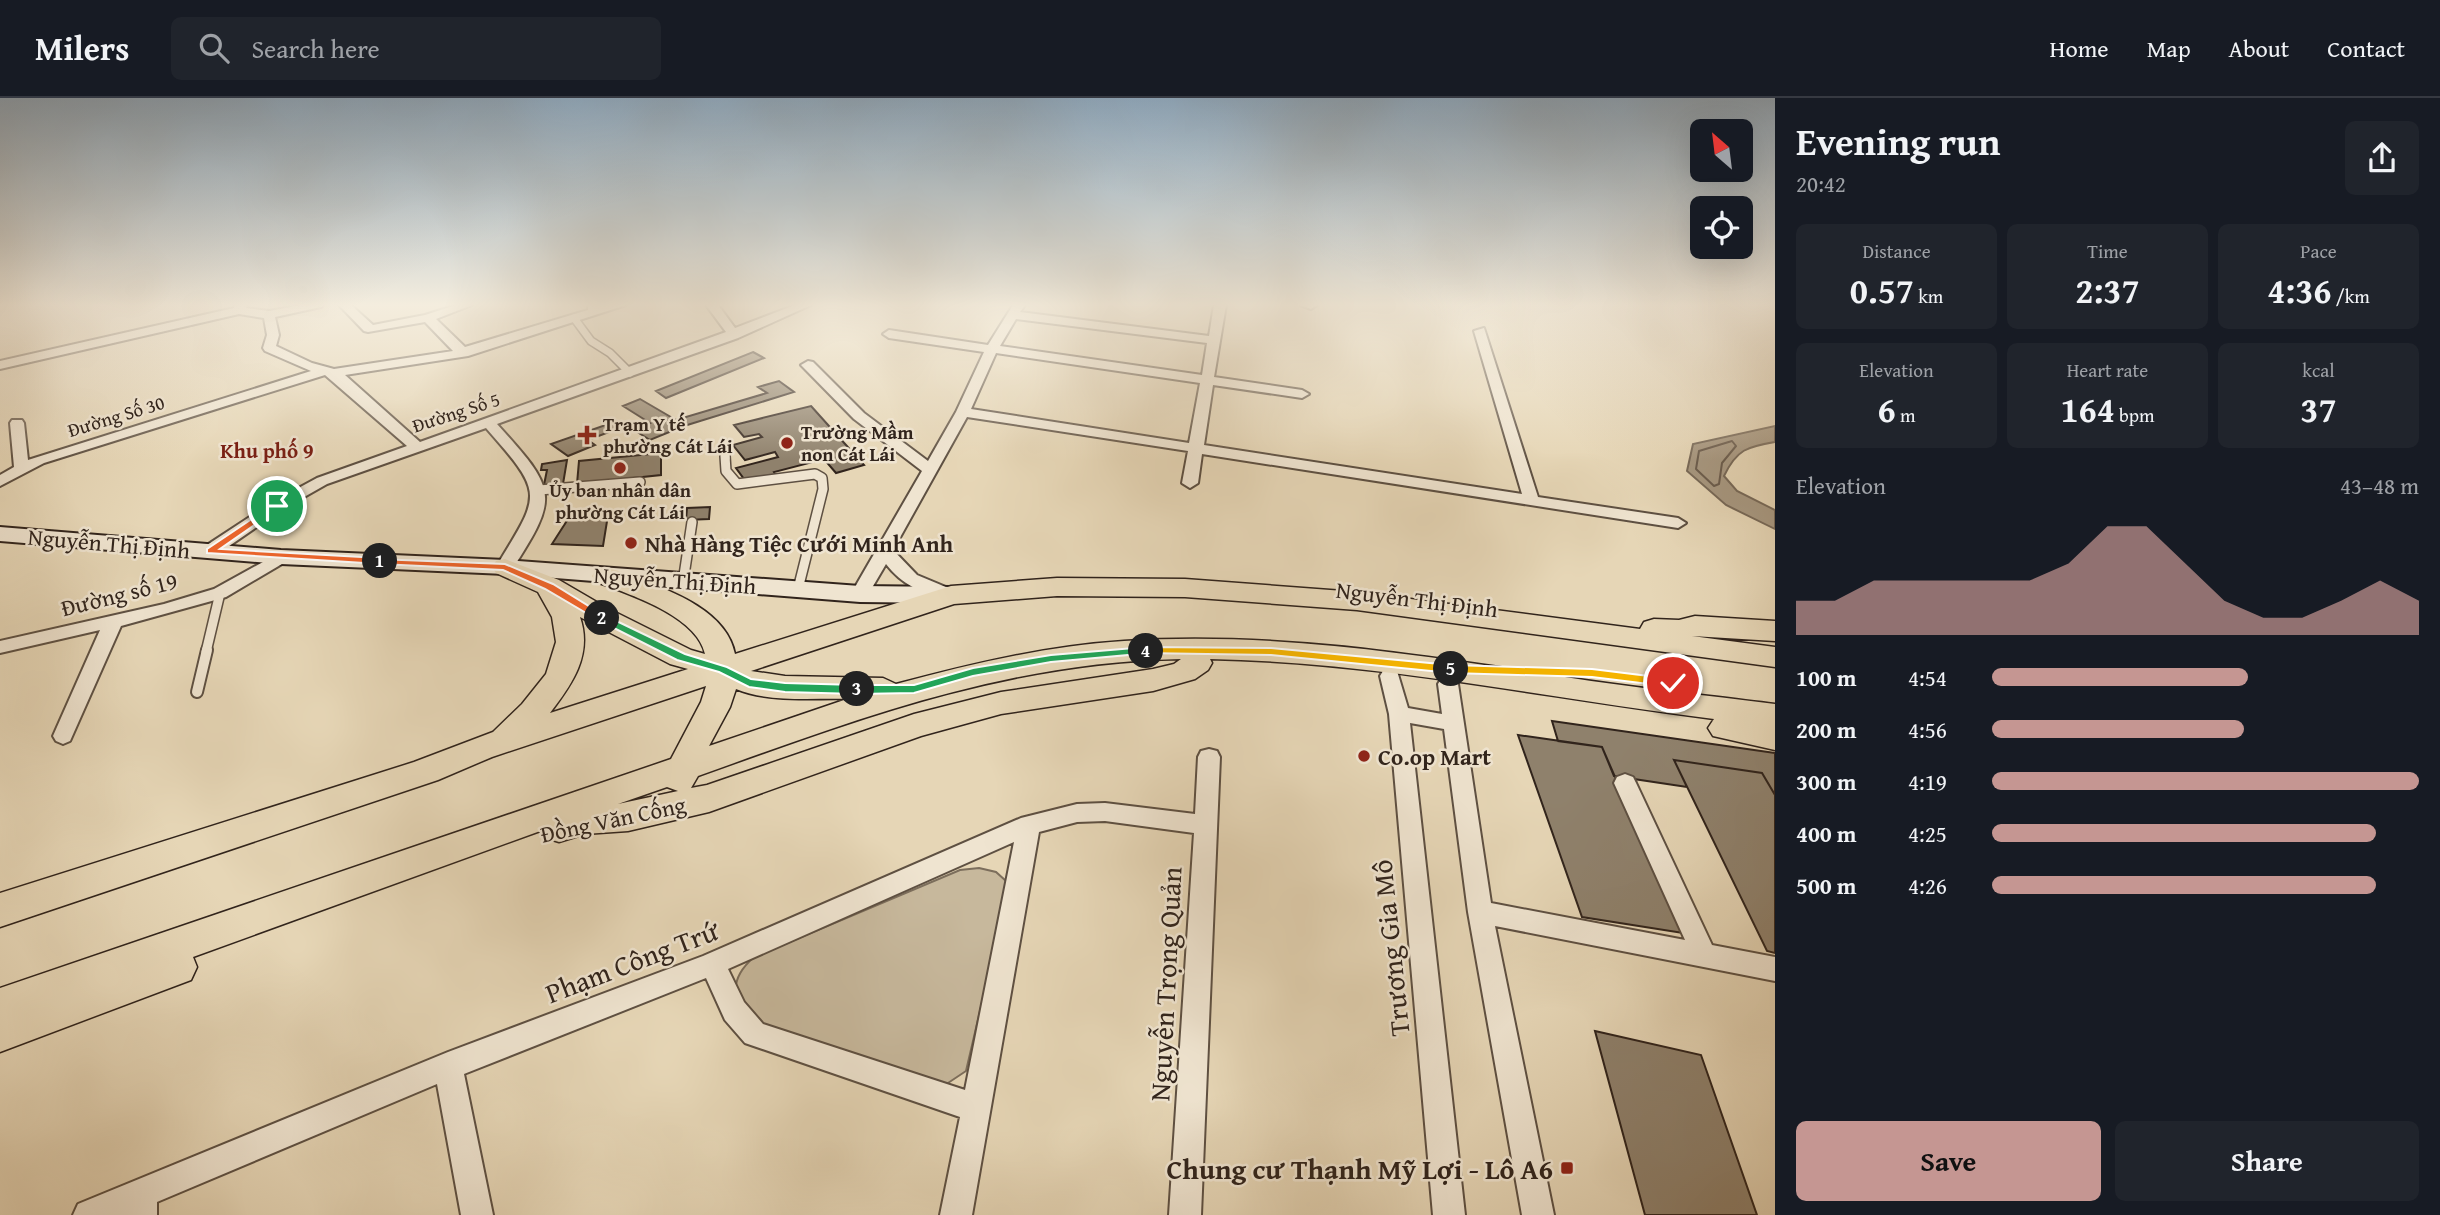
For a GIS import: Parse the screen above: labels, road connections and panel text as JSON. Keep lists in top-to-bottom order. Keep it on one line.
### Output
{"streets":{"main road":["Nguyễn Thị Định","Đồng Văn Cống"],"street":["Đường Số 5","Đường Số 30","Đường số 19","Trương Gia Mô","Phạm Công Trứ","Nguyễn Trọng Quản"]},"crossings":[["Đường Số 5","Nguyễn Thị Định"],["Nguyễn Thị Định","Đường số 19"],["Phạm Công Trứ","Nguyễn Trọng Quản"]],"districts":["Khu phố 9"],"places":{"health":["Trạm Y tế phường Cát Lái"],"other":["Trường Mầm non Cát Lái","Ủy ban nhân dân phường Cát Lái","Nhà Hàng Tiệc Cưới Minh Anh","Co.op Mart"],"transit":["Chung cư Thạnh Mỹ Lợi - Lô A6"]},"north":"top left","page":{"header":"Milers","search":"Search here","nav":["Home","Map","About","Contact"],"heading":["Evening run","20:42"],"stats":[["Distance","0.57 km"],["Time","2:37"],["Pace","4:36 /km"],["Elevation","6 m"],["Heart rate","164 bpm"],["kcal","37"]],"chart":["Elevation","43–48 m"],"pins":["1","2","4","5","3"],"list":[{"name":"100 m","note":"4:54"},{"name":"200 m","note":"4:56"},{"name":"300 m","note":"4:19"},{"name":"400 m","note":"4:25"},{"name":"500 m","note":"4:26"}],"buttons":["Save","Share"]}}
